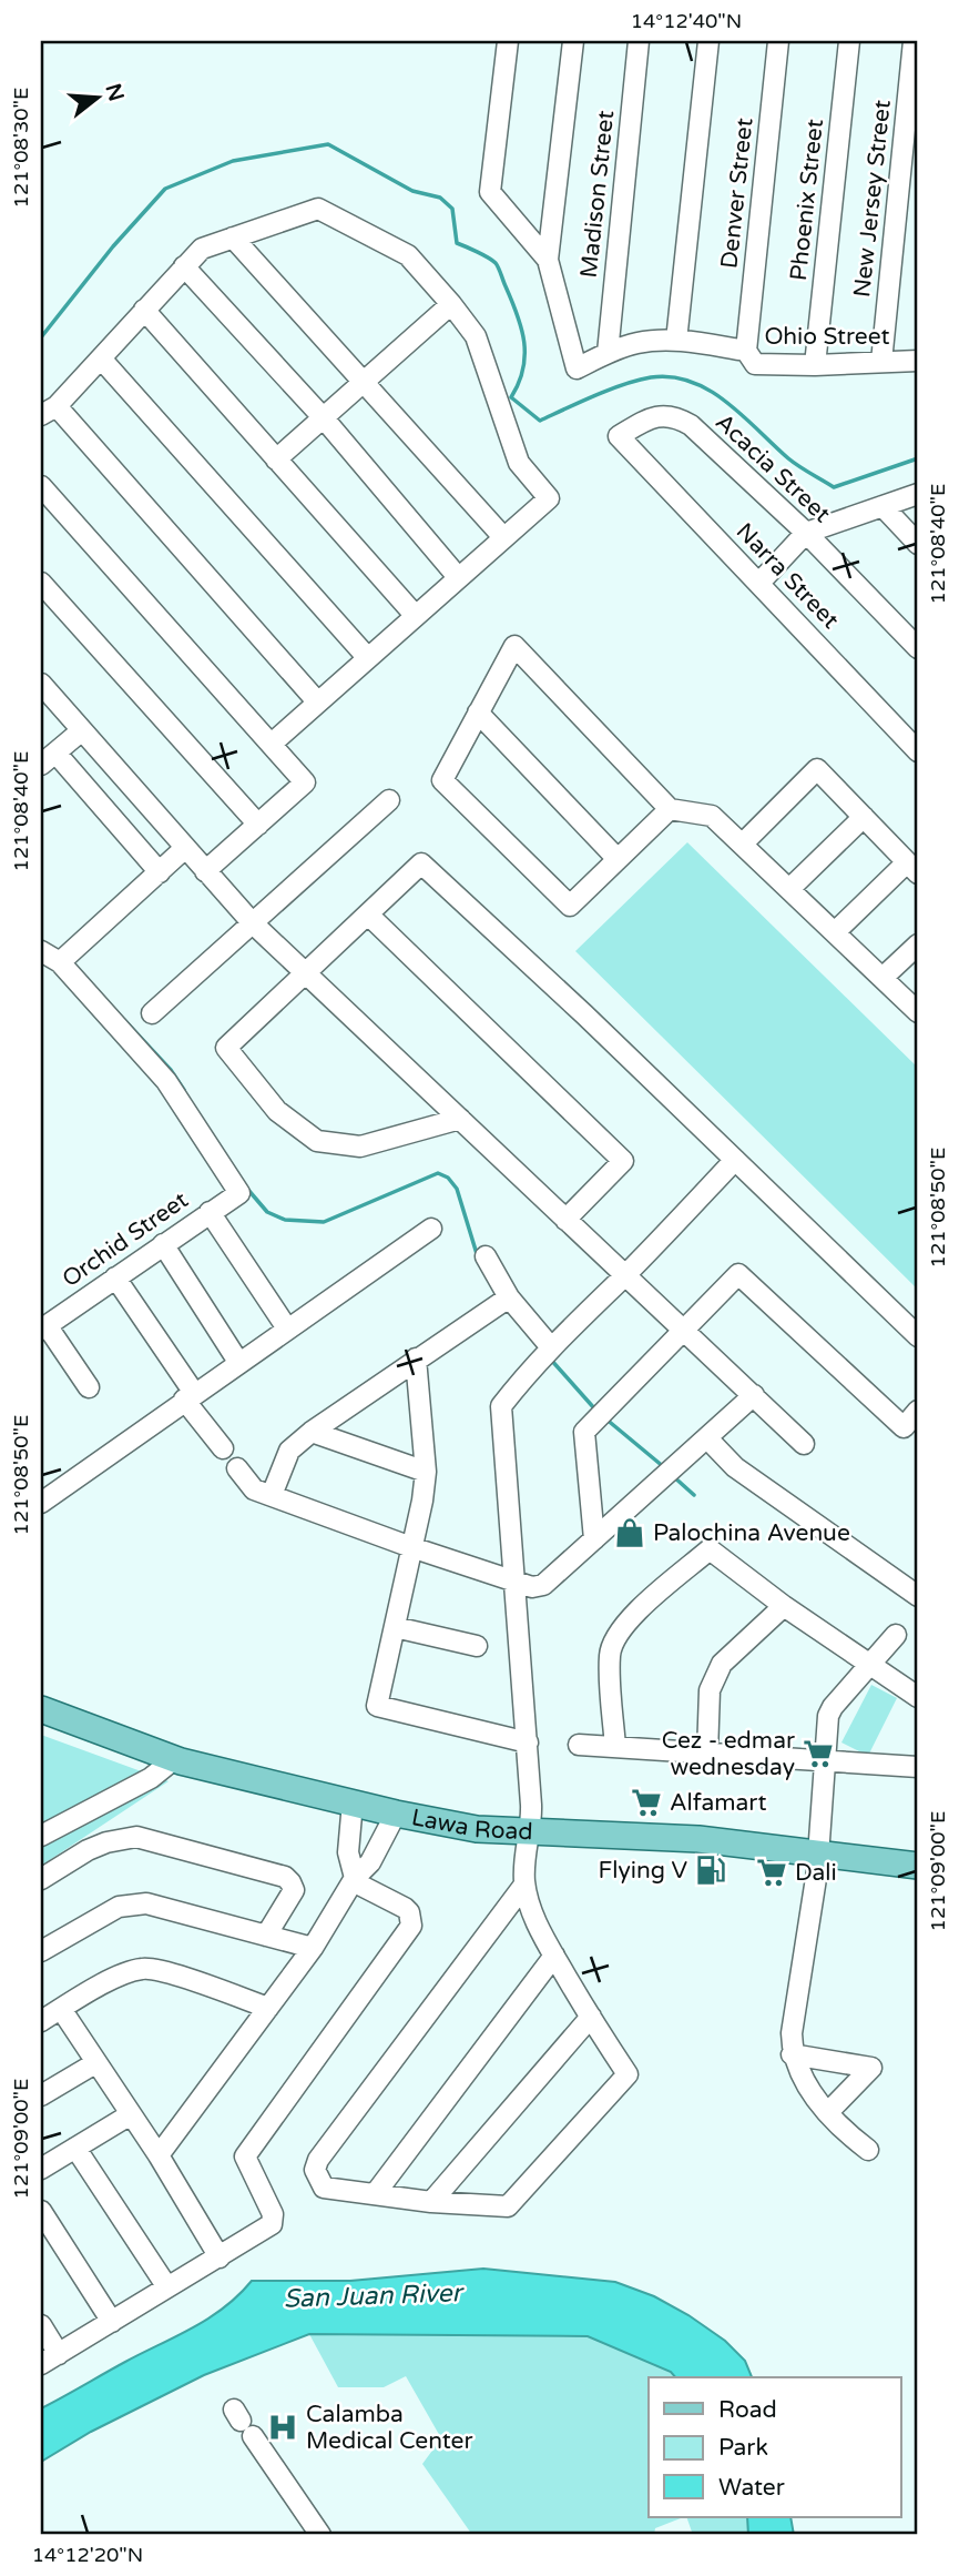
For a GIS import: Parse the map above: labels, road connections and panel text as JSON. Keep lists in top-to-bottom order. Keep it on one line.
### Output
{"streets":{"main road":["Lawa Road"],"street":["Denver Street","Madison Street","New Jersey Street","Phoenix Street","Ohio Street","Acacia Street","Narra Street","Orchid Street"]},"crossings":[["Denver Street","Ohio Street"],["Madison Street","Ohio Street"],["New Jersey Street","Ohio Street"],["Phoenix Street","Ohio Street"],["Acacia Street","Narra Street"]],"water":["San Juan River"],"places":{"shop":["Palochina Avenue"],"supermarket":["Cez - edmar wednesday","Alfamart","Dali"],"fuel station":["Flying V"],"hospital":["Calamba Medical Center"]},"legend":["Road","Park","Water"],"north":"right","coordinates":["14°12'40\"N","121°08'30\"E","121°08'40\"E","121°08'50\"E","121°09'00\"E","14°12'20\"N"]}
